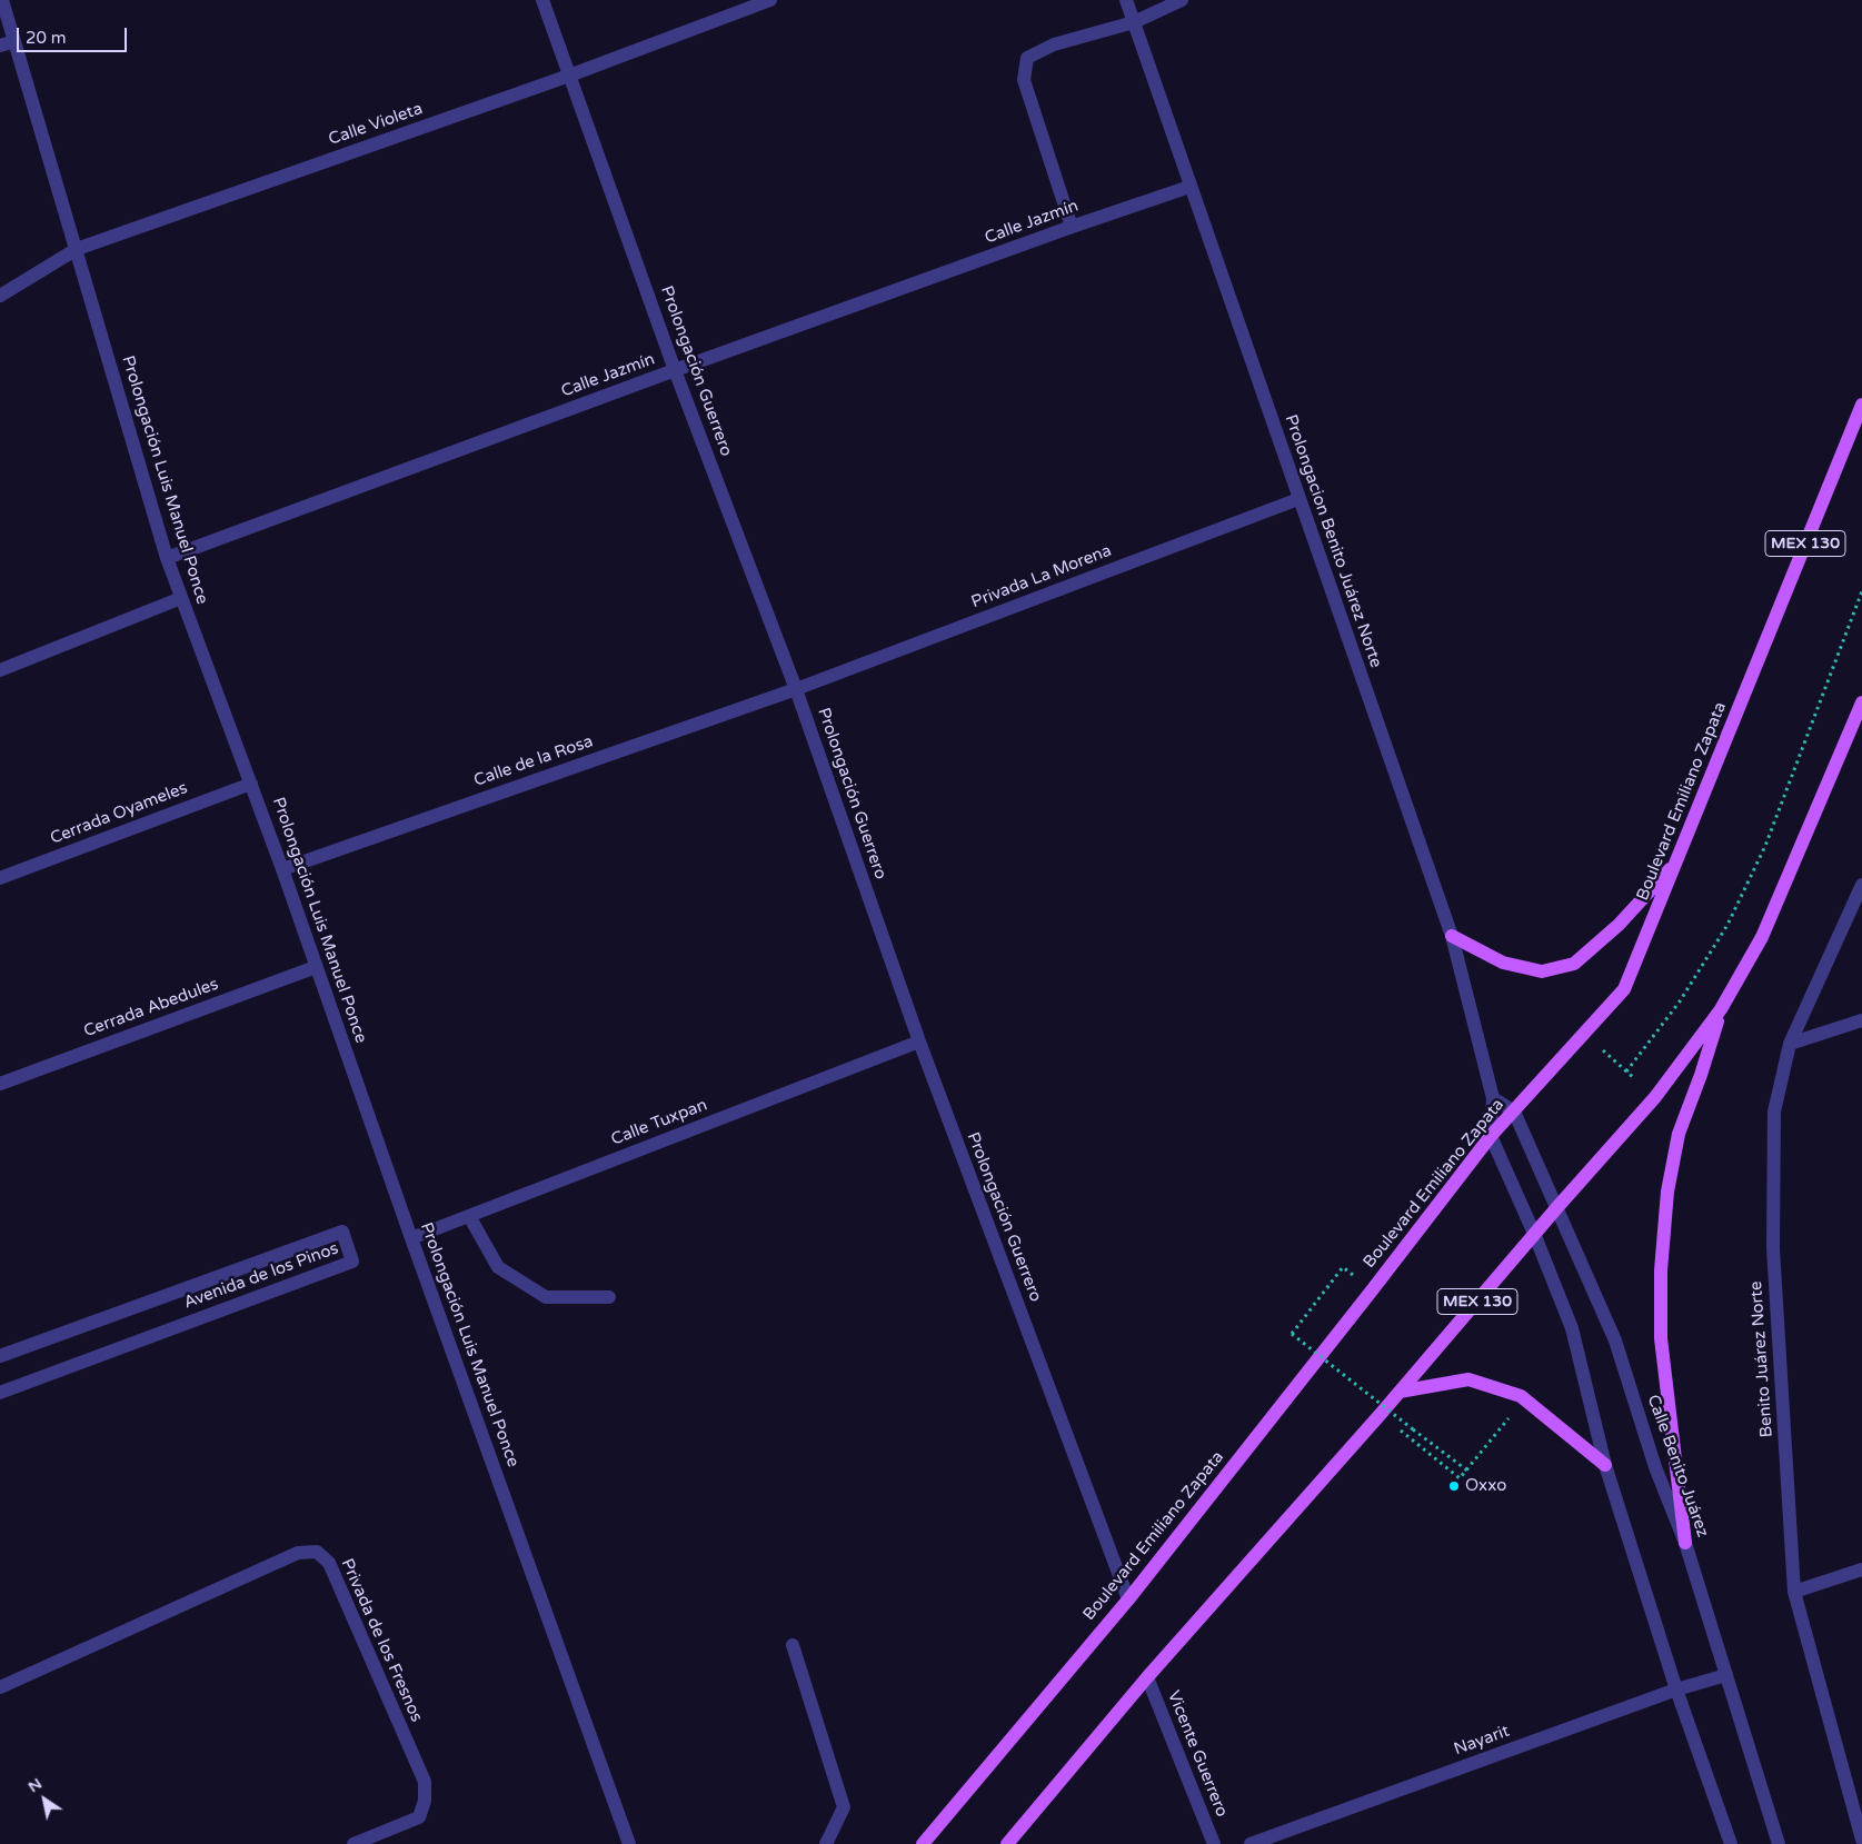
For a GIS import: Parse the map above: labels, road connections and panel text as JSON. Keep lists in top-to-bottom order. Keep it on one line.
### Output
{"streets":{"main road":["MEX 130","Boulevard Emiliano Zapata"],"street":["Calle Violeta","Calle Jazmín","Prolongación Guerrero","Prolongación Luis Manuel Ponce","Prolongacion Benito Juárez Norte","Privada La Morena","Calle de la Rosa","Cerrada Oyameles","Cerrada Abedules","Calle Tuxpan","Avenida de los Pinos","Benito Juárez Norte","Calle Benito Juárez","Privada de los Fresnos","Nayarit","Vicente Guerrero"]},"crossings":[["Calle Violeta","Prolongación Guerrero"],["Calle Violeta","Prolongación Luis Manuel Ponce"],["Calle Jazmín","Prolongación Guerrero"],["Calle Jazmín","Prolongación Luis Manuel Ponce"],["Calle Jazmín","Prolongacion Benito Juárez Norte"],["Prolongación Guerrero","Privada La Morena"],["Prolongación Guerrero","Calle de la Rosa"],["Prolongación Guerrero","Boulevard Emiliano Zapata"],["Prolongación Guerrero","Calle Tuxpan"],["Prolongación Luis Manuel Ponce","Calle de la Rosa"],["Prolongación Luis Manuel Ponce","Cerrada Oyameles"],["Prolongación Luis Manuel Ponce","Cerrada Abedules"],["Prolongación Luis Manuel Ponce","Calle Tuxpan"],["Prolongacion Benito Juárez Norte","Privada La Morena"],["Prolongacion Benito Juárez Norte","Boulevard Emiliano Zapata"],["MEX 130","Calle Benito Juárez"],["MEX 130","Vicente Guerrero"],["Privada La Morena","Calle de la Rosa"],["Boulevard Emiliano Zapata","Calle Benito Juárez"],["Calle Benito Juárez","Nayarit"]],"places":["Oxxo"],"scale_bar":"20 m","north":"top left"}
